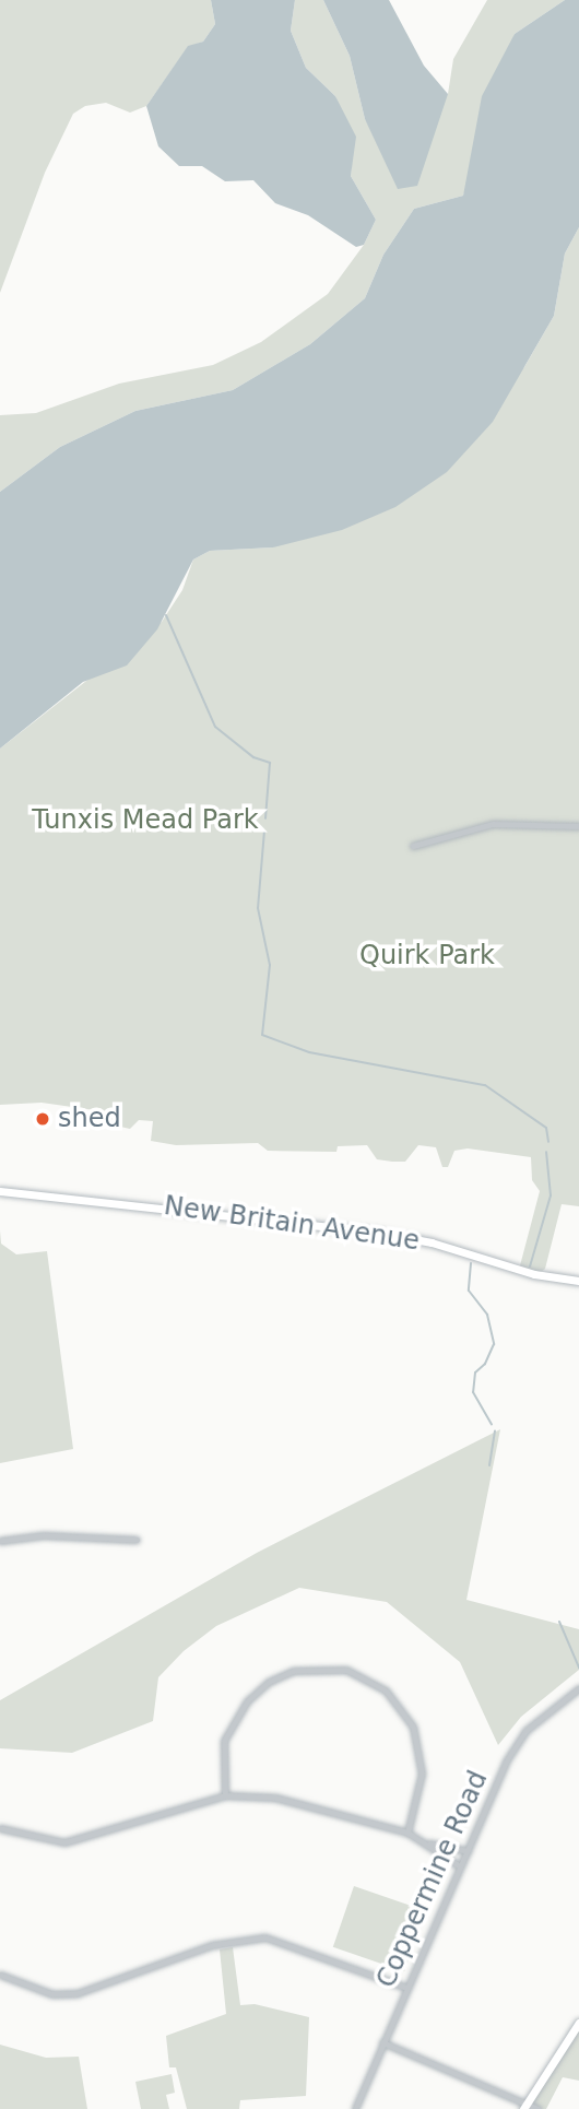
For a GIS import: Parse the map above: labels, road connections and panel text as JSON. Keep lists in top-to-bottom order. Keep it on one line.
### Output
{"streets":{"street":["New Britain Avenue","Coppermine Road"]},"parks":["Tunxis Mead Park","Quirk Park"],"places":["shed"]}
